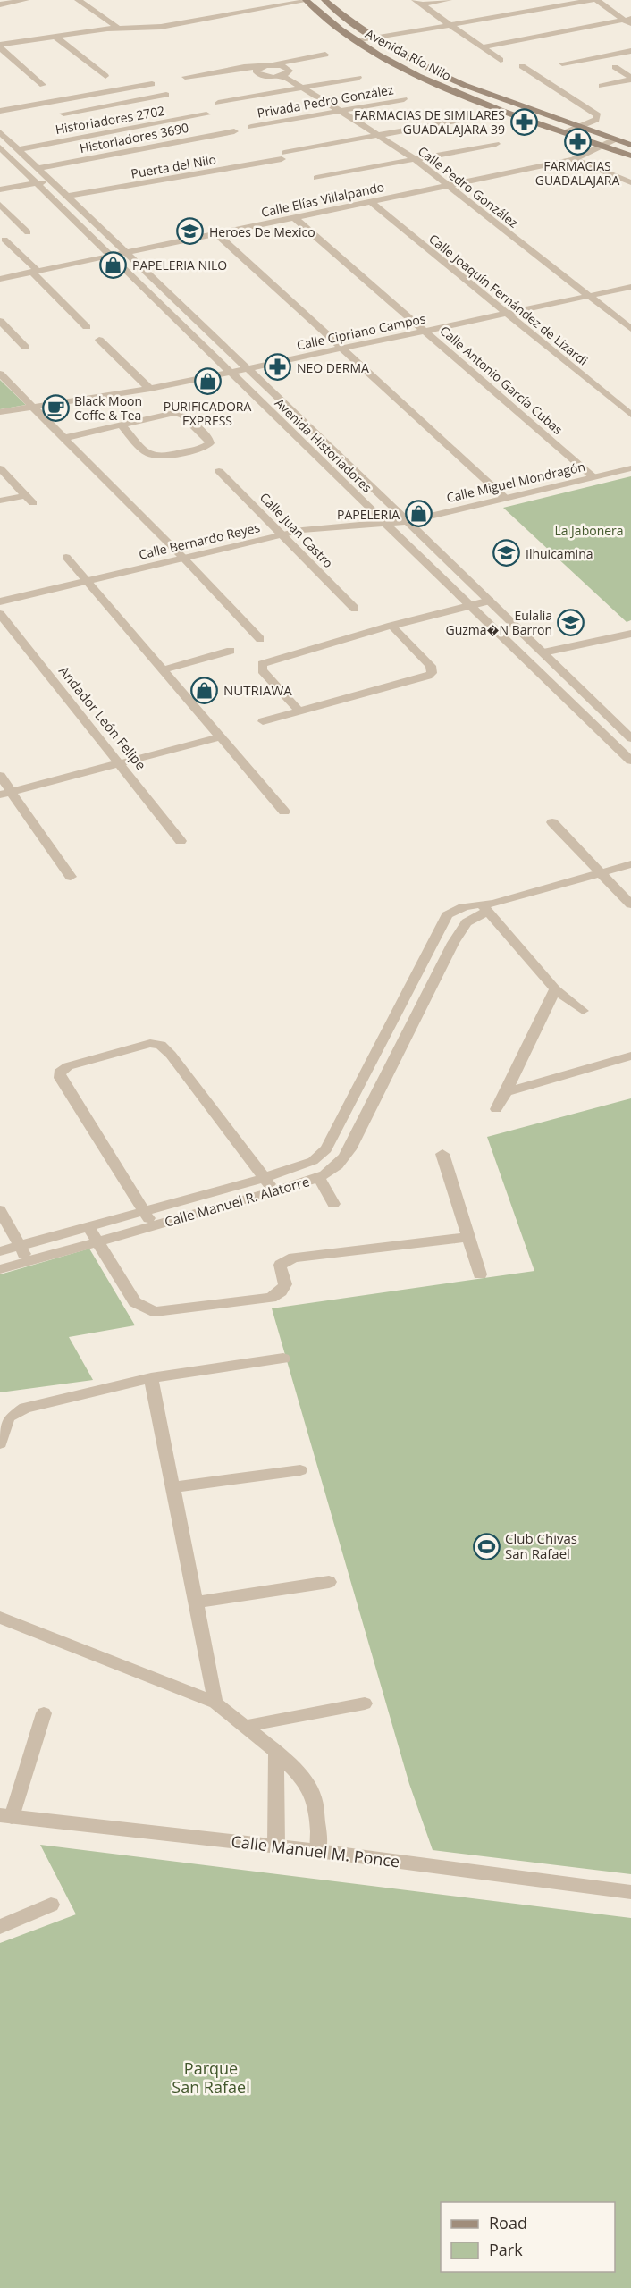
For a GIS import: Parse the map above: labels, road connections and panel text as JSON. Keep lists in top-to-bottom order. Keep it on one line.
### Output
{"streets":{"main road":["Avenida Río Nilo"],"street":["Privada Pedro González","Historiadores 2702","Historiadores 3690","Puerta del Nilo","Calle Pedro González","Calle Elías Villalpando","Calle Joaquín Fernández de Lizardi","Calle Cipriano Campos","Calle Antonio García Cubas","Avenida Historiadores","Calle Miguel Mondragón","Calle Juan Castro","Calle Bernardo Reyes","Andador León Felipe","Calle Manuel R. Alatorre","Calle Manuel M. Ponce"]},"crossings":[["Avenida Río Nilo","Calle Elías Villalpando"],["Privada Pedro González","Calle Pedro González"],["Historiadores 2702","Avenida Historiadores"],["Historiadores 3690","Avenida Historiadores"],["Puerta del Nilo","Calle Pedro González"],["Puerta del Nilo","Avenida Historiadores"],["Calle Pedro González","Calle Elías Villalpando"],["Calle Pedro González","Calle Cipriano Campos"],["Calle Elías Villalpando","Calle Joaquín Fernández de Lizardi"],["Calle Elías Villalpando","Calle Antonio García Cubas"],["Calle Elías Villalpando","Avenida Historiadores"],["Calle Joaquín Fernández de Lizardi","Calle Cipriano Campos"],["Calle Cipriano Campos","Calle Antonio García Cubas"],["Calle Cipriano Campos","Avenida Historiadores"],["Calle Antonio García Cubas","Calle Miguel Mondragón"],["Avenida Historiadores","Calle Miguel Mondragón"],["Avenida Historiadores","Calle Bernardo Reyes"],["Calle Miguel Mondragón","Calle Bernardo Reyes"],["Calle Juan Castro","Calle Bernardo Reyes"]],"parks":["La Jabonera","Parque San Rafael"],"places":{"pharmacy":["FARMACIAS DE SIMILARES GUADALAJARA 39","FARMACIAS GUADALAJARA","NEO DERMA"],"school or university":["Heroes De Mexico","Ilhuicamina","Eulalia Guzma�N Barron"],"shop":["PAPELERIA NILO","PURIFICADORA EXPRESS","PAPELERIA","NUTRIAWA"],"cafe":["Black Moon Coffe & Tea"],"sports":["Club Chivas San Rafael"]},"legend":["Road","Park"]}
